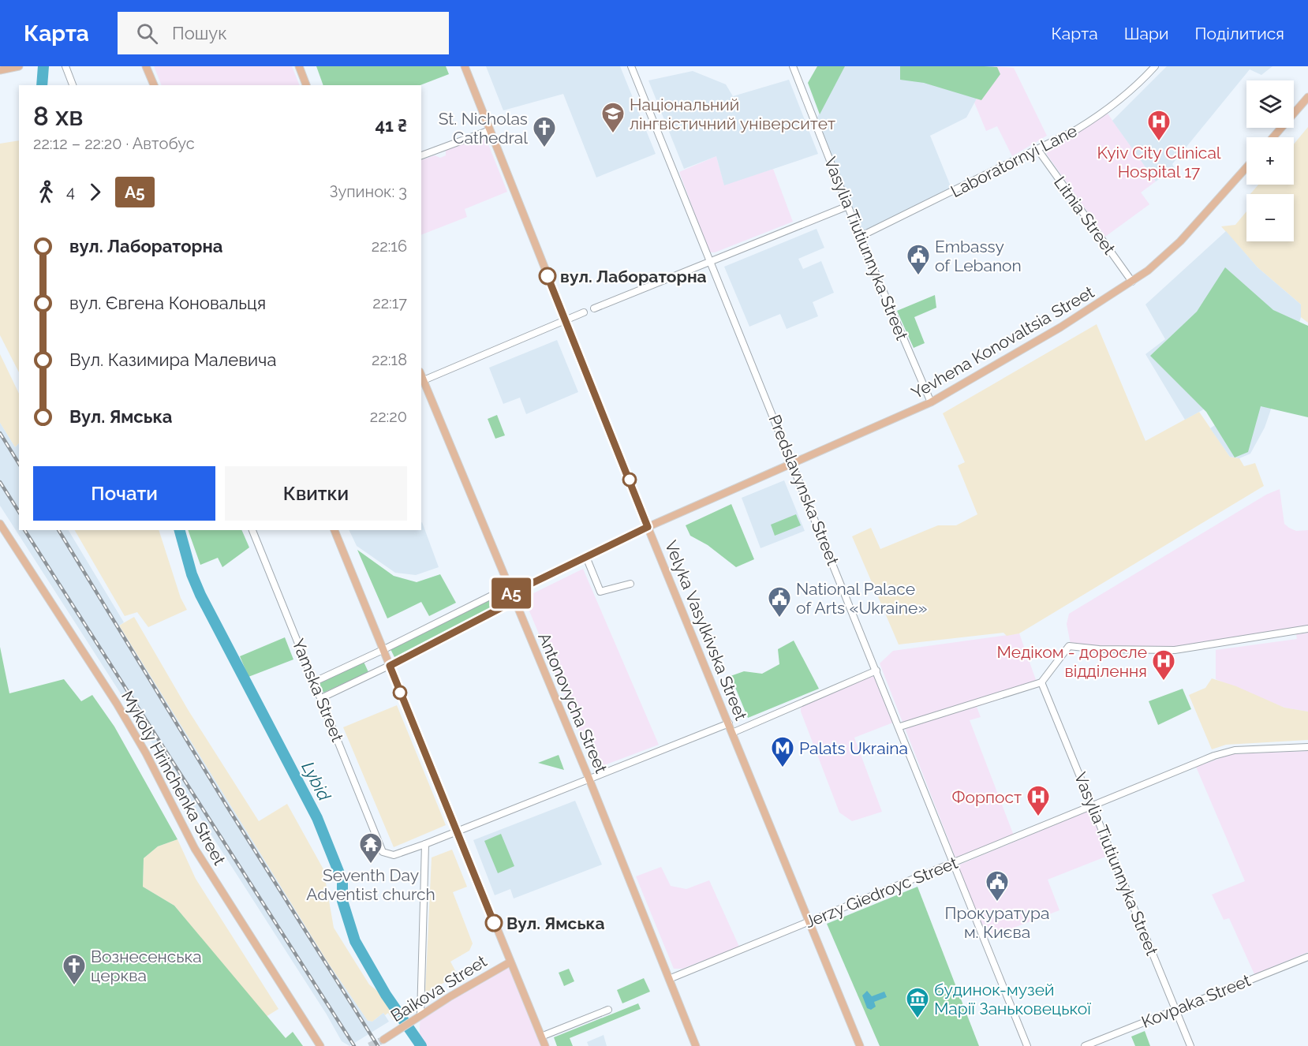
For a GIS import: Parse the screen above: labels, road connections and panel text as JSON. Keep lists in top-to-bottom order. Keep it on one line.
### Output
{"streets":{"main road":["Yevhena Konovaltsia Street","Velyka Vasylkivska Street","Antonovycha Street","Mykoly Hrinchenka Street","Baikova Street"],"street":["Laboratornyi Lane","Litnia Street","Vasylia Tiutiunnyka Street","Predslavynska Street","Yamska Street","Jerzy Giedroyc Street","Kovpaka Street"]},"crossings":[["Laboratornyi Lane","Litnia Street"],["Laboratornyi Lane","Vasylia Tiutiunnyka Street"],["Litnia Street","Yevhena Konovaltsia Street"],["Vasylia Tiutiunnyka Street","Yevhena Konovaltsia Street"],["Vasylia Tiutiunnyka Street","Jerzy Giedroyc Street"],["Vasylia Tiutiunnyka Street","Kovpaka Street"],["Yevhena Konovaltsia Street","Predslavynska Street"],["Yevhena Konovaltsia Street","Velyka Vasylkivska Street"],["Yevhena Konovaltsia Street","Antonovycha Street"],["Predslavynska Street","Jerzy Giedroyc Street"],["Velyka Vasylkivska Street","Jerzy Giedroyc Street"],["Antonovycha Street","Jerzy Giedroyc Street"]],"water":["Lybid"],"places":{"school or university":["Національний лінгвістичний університет"],"hospital":["Kyiv City Clinical Hospital 17","Медіком - доросле відділення","Форпост"],"church":["St. Nicholas Cathedral","Вознесенська церква"],"public building":["Embassy of Lebanon","National Palace of Arts «Ukraine»","Прокуратура м. Києва"],"other":["вул. Лаборaторна","Вул. Ямська"],"metro station":["Palats Ukraina"],"temple":["Seventh Day Adventist church"],"museum":["будинок-музей Марії Заньковецької"]},"lines":["bus line А5"],"page":{"header":"Карта","search":"Пошук","nav":["Карта","Шари","Поділитися"],"on_map":"А5","map_buttons":["+","−"],"heading":["8 хв","22:12 – 22:20 · Автобус","41 ₴"],"legs":["4","А5","Зупинок: 3"],"list":[{"name":"вул. Лаборaторна","value":"22:16"},{"name":"вул. Євгена Коновальця","value":"22:17"},{"name":"Вул. Казимира Малевича","value":"22:18"},{"name":"Вул. Ямська","value":"22:20"}],"buttons":["Почати","Квитки"]}}
